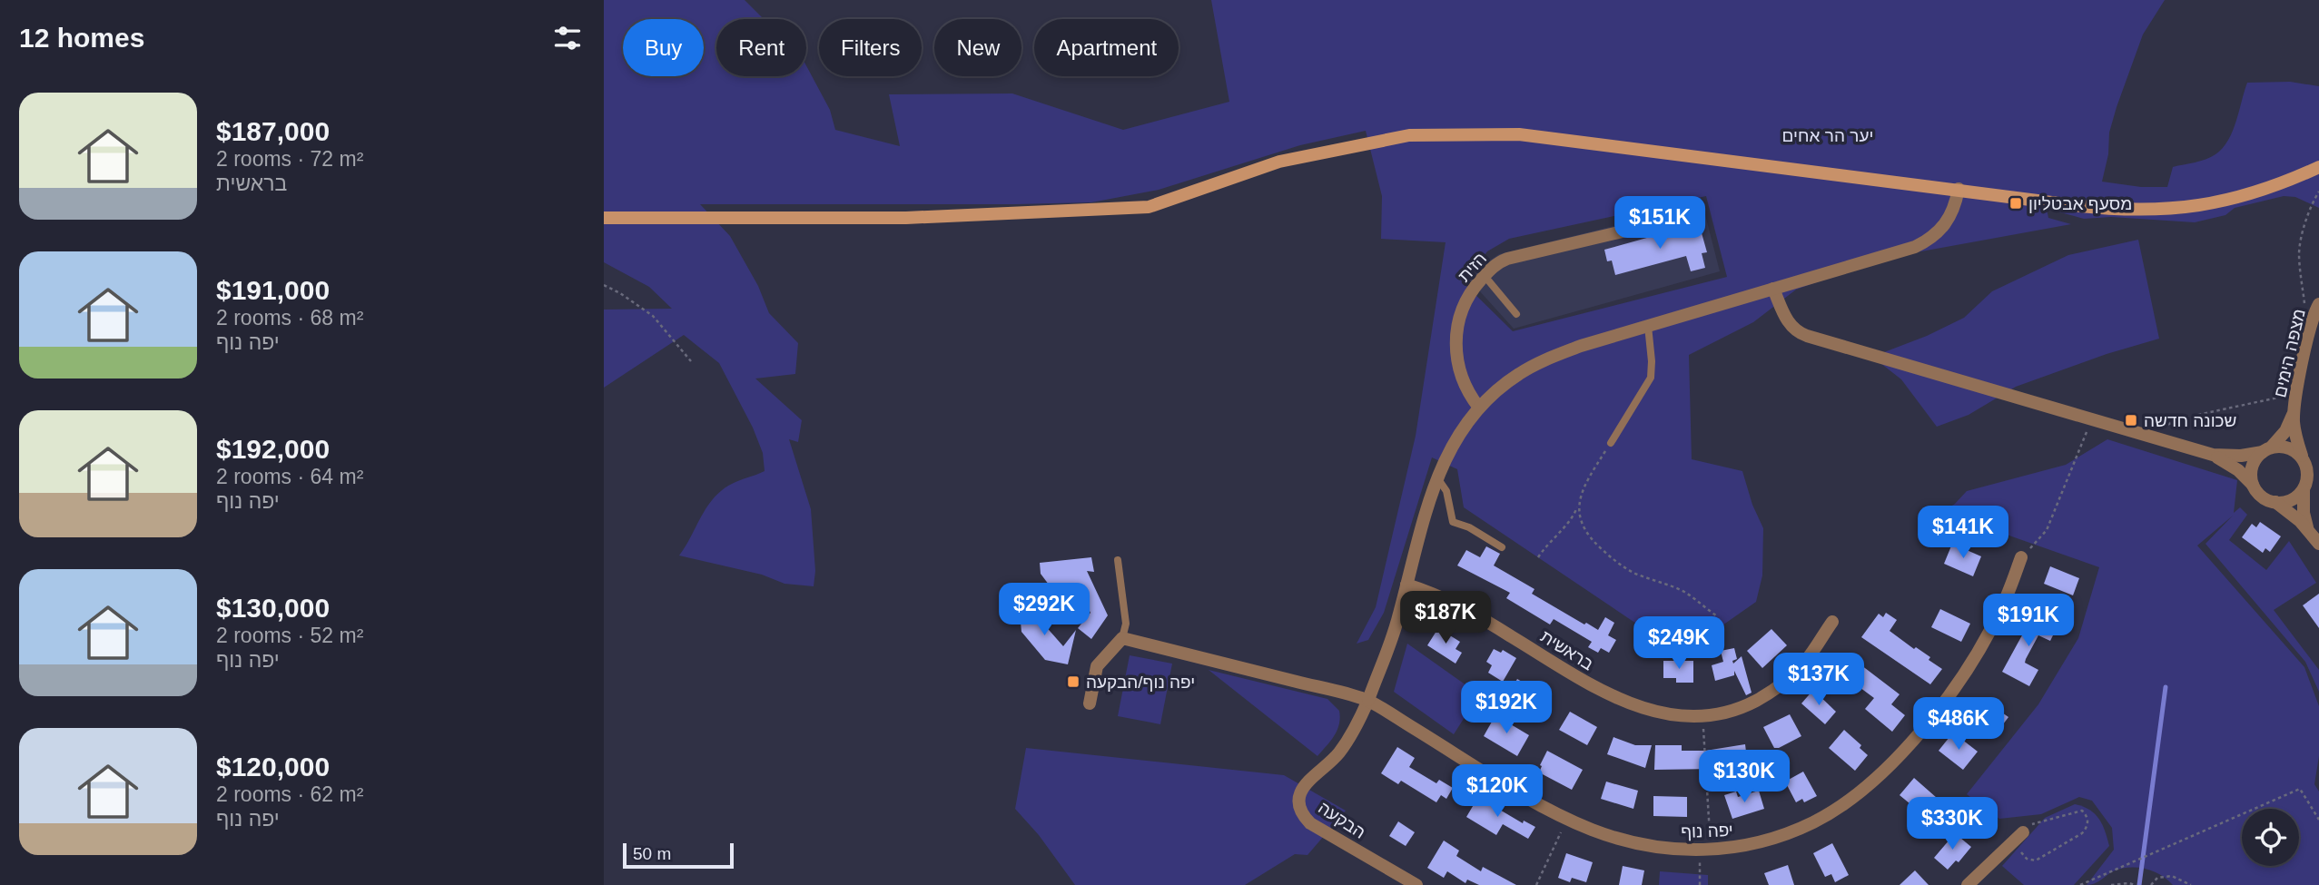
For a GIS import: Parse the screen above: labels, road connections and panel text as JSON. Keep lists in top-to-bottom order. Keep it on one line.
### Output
{"streets":{"street":["הזית","מצפה הימים","בראשית","הבקעה","יפה נוף"]},"crossings":[["הזית","הבקעה"],["בראשית","הבקעה"],["הבקעה","יפה נוף"]],"parks":["יער הר אחים"],"places":{"transit":["מסעף אבטליון","שכונה חדשה","יפה נוף/הבקעה"]},"scale_bar":"50 m","page":{"heading":"12 homes","chip":["Buy","Rent","Filters","New","Apartment"],"list":[{"name":"$187,000","note":"2 rooms · 72 m² · בראשית"},{"name":"$191,000","note":"2 rooms · 68 m² · יפה נוף"},{"name":"$192,000","note":"2 rooms · 64 m² · יפה נוף"},{"name":"$130,000","note":"2 rooms · 52 m² · יפה נוף"},{"name":"$120,000","note":"2 rooms · 62 m² · יפה נוף"}],"price":["$151K","$141K","$292K","$187K","$191K","$249K","$137K","$192K","$486K","$130K","$120K","$330K"],"scale":"50 m"}}
